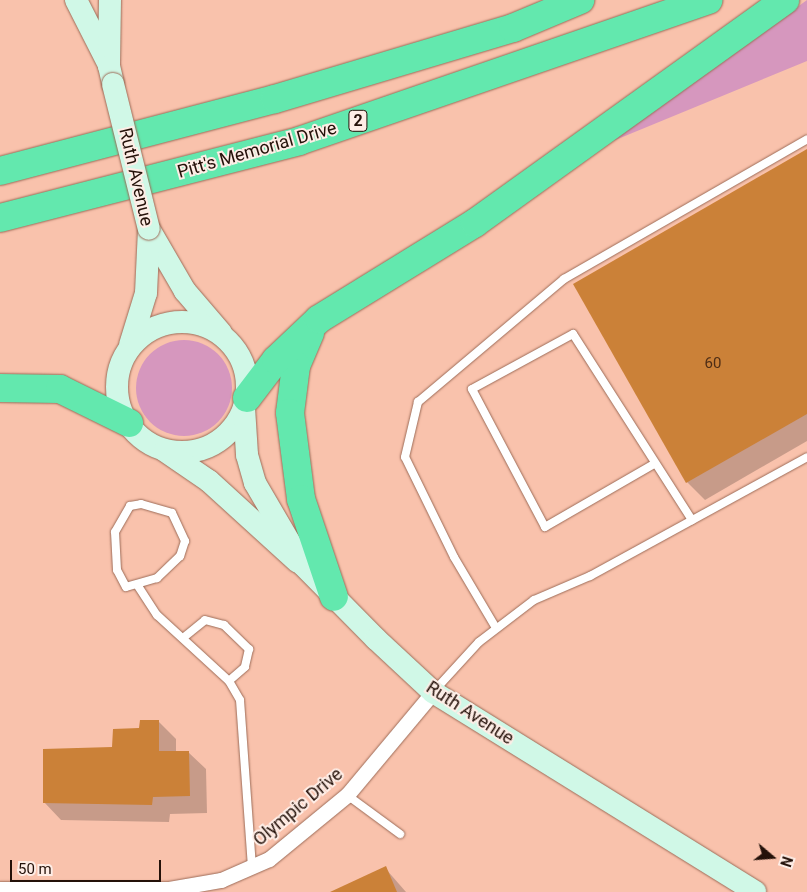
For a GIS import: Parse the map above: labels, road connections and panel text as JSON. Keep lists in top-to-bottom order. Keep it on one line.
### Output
{"streets":{"highway":["2","Pitt's Memorial Drive"],"main road":["Ruth Avenue"],"street":["Olympic Drive"]},"crossings":[["Ruth Avenue","Olympic Drive"]],"house_numbers":["60"],"scale_bar":"50 m","north":"right"}
